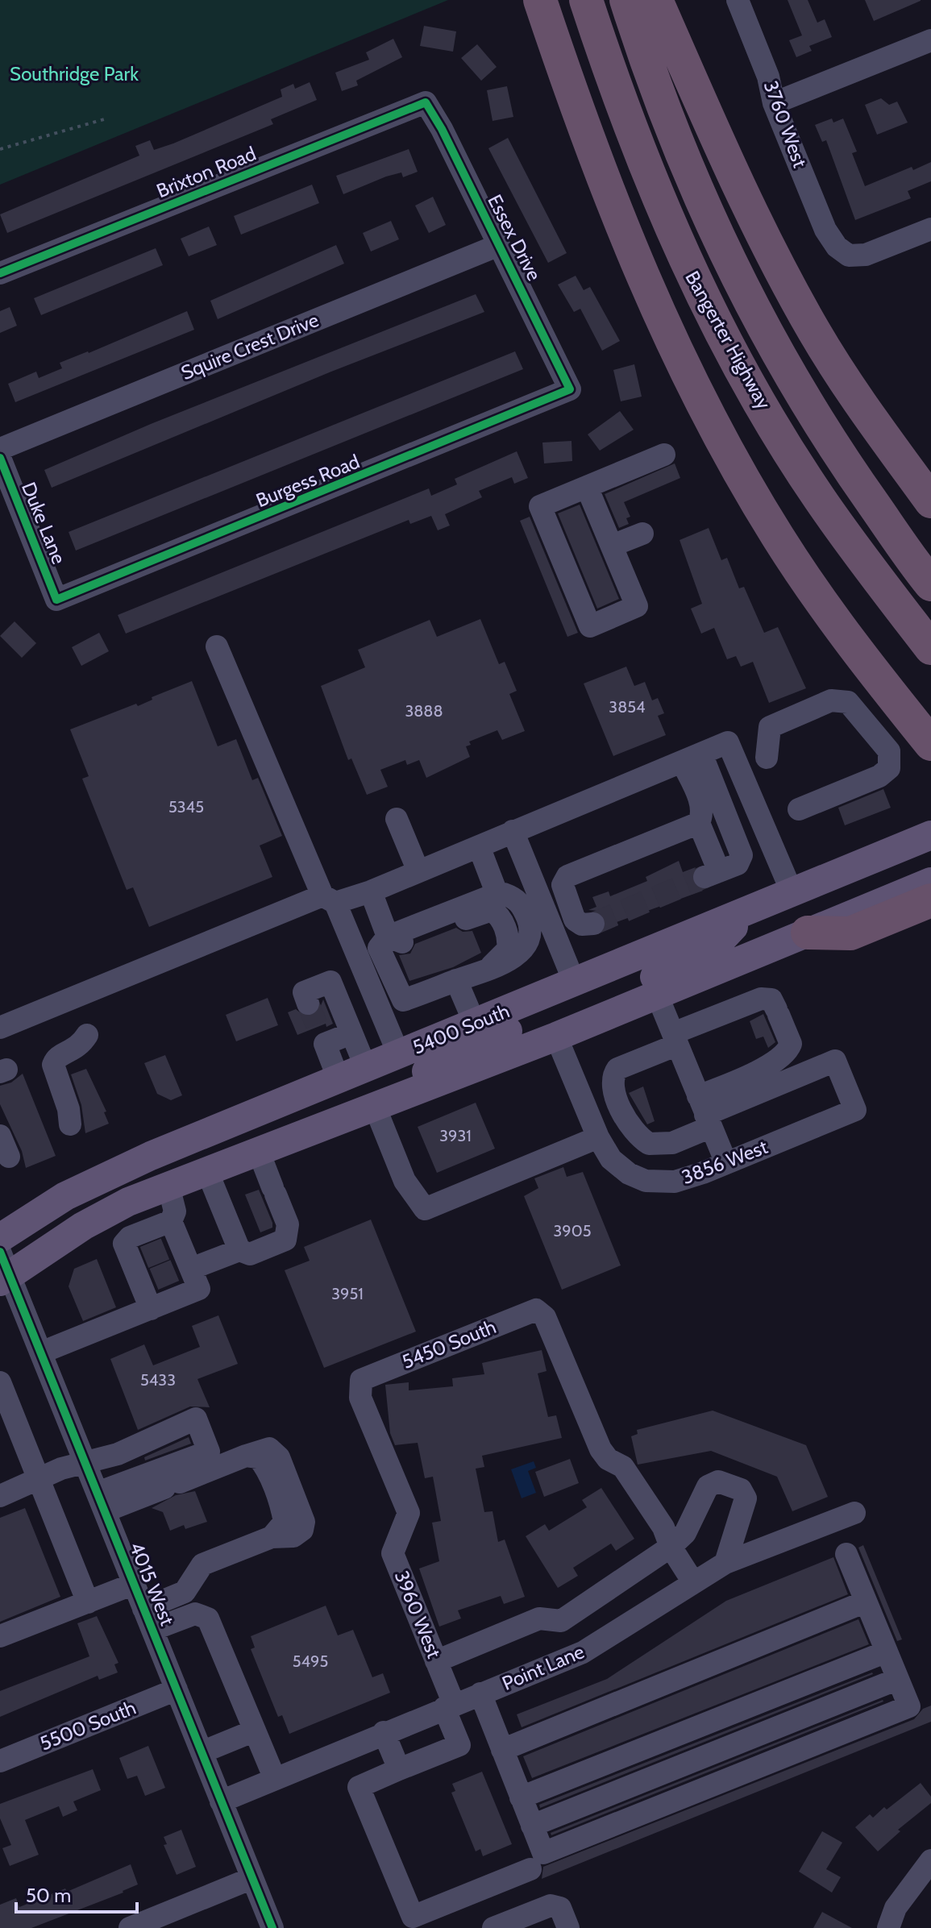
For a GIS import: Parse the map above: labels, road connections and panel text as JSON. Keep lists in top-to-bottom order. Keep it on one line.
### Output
{"streets":{"highway":["Bangerter Highway"],"main road":["5400 South"],"street":["3760 West","Brixton Road","Essex Drive","Squire Crest Drive","Burgess Road","Duke Lane","3856 West","5450 South","4015 West","3960 West","Point Lane","5500 South"]},"crossings":[["Brixton Road","Essex Drive"],["Essex Drive","Squire Crest Drive"],["Essex Drive","Burgess Road"],["Burgess Road","Duke Lane"],["5450 South","3960 West"],["4015 West","Point Lane"],["4015 West","5500 South"],["3960 West","Point Lane"]],"parks":["Southridge Park"],"house_numbers":["3854","3888","5345","3931","3905","3951","5433","5495"],"scale_bar":"50 m"}
